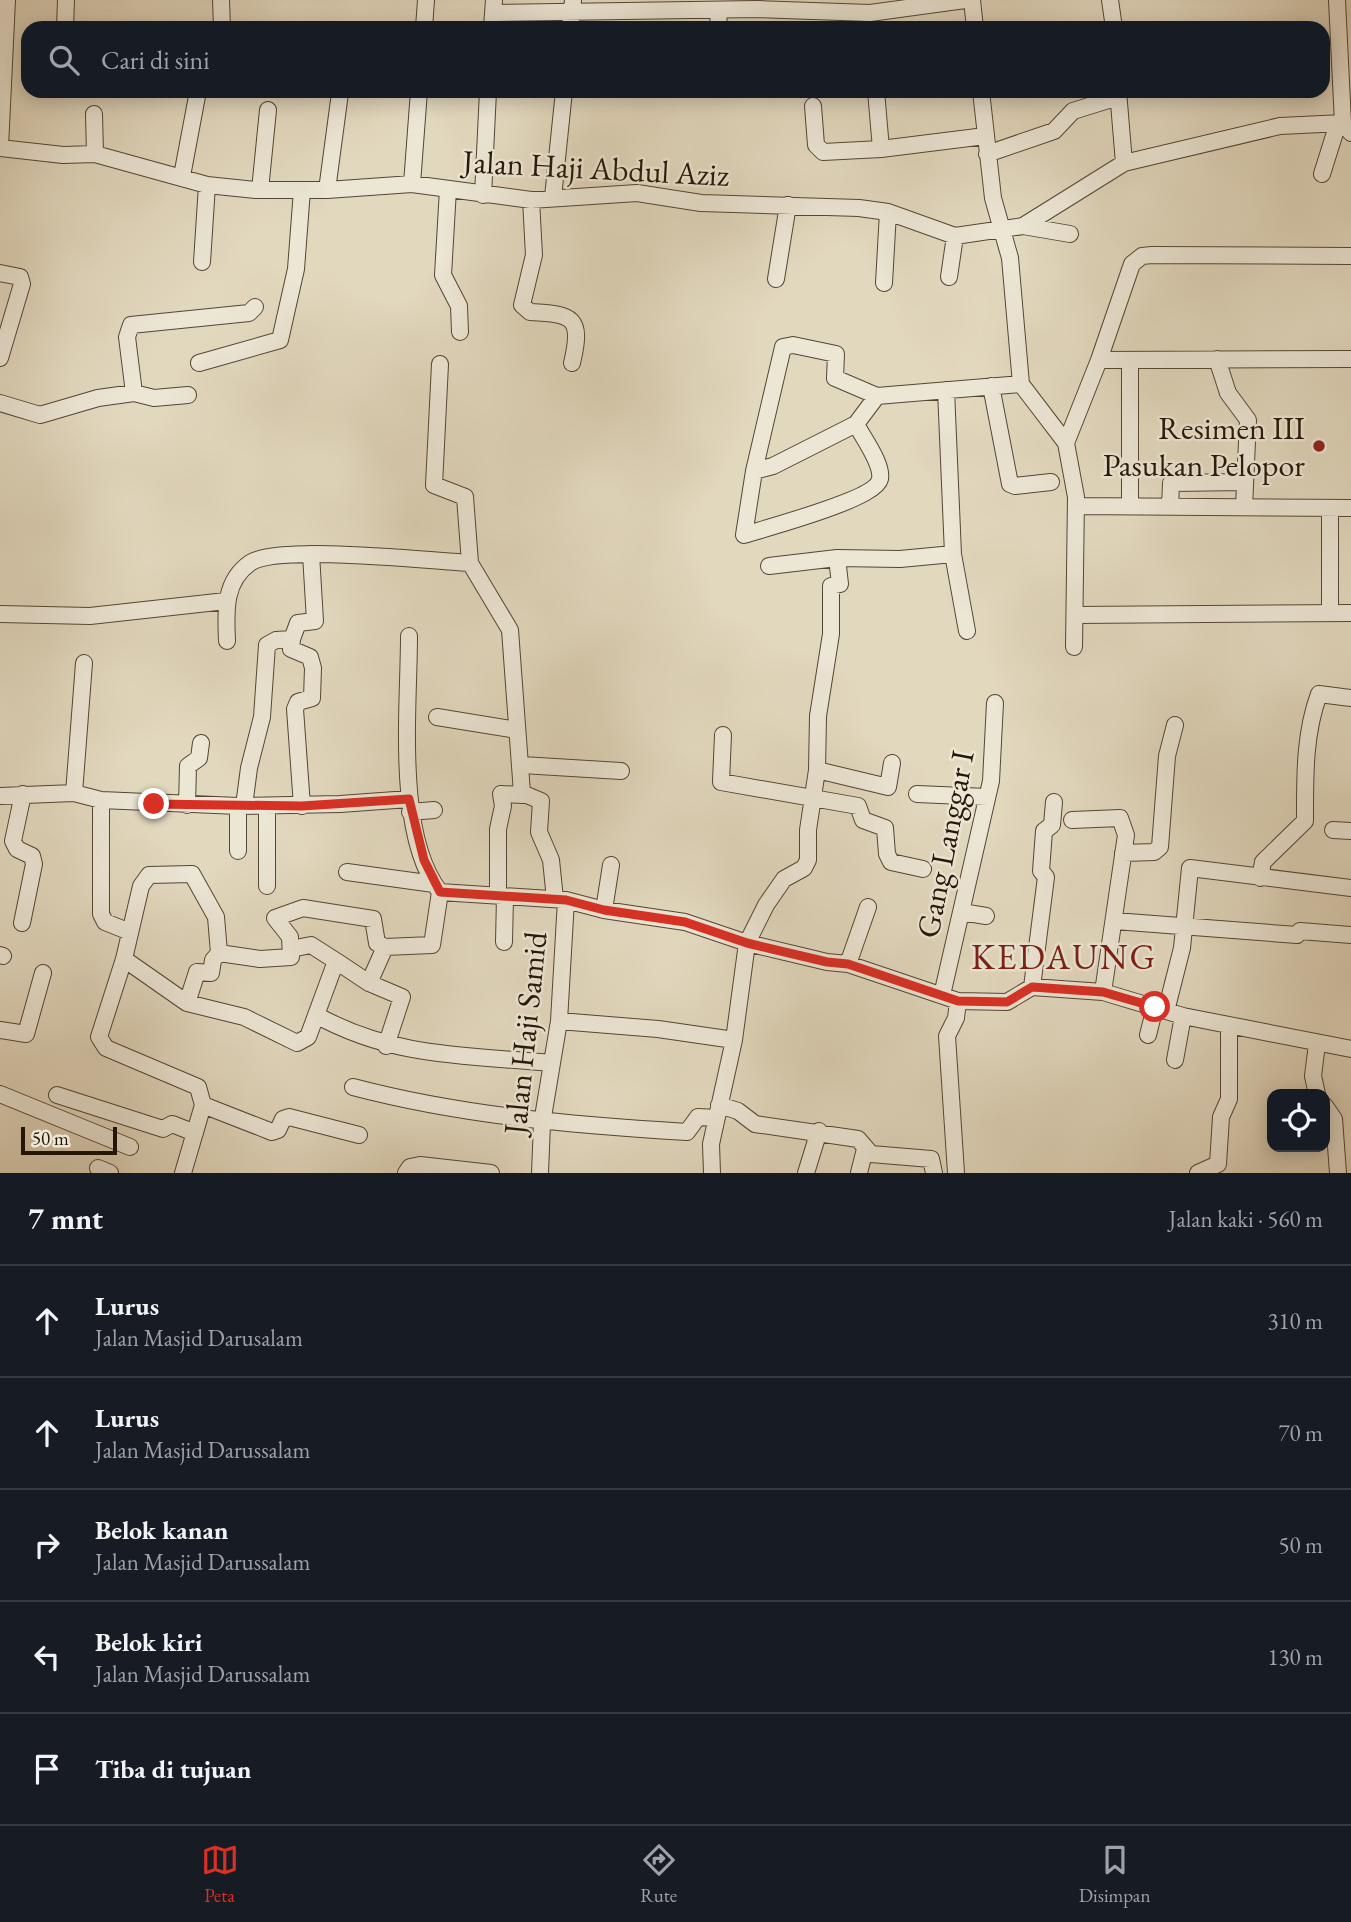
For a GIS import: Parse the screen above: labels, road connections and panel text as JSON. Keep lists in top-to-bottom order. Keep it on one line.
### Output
{"streets":{"street":["Jalan Haji Abdul Aziz","Gang Langgar I","Jalan Haji Samid"]},"districts":["KEDAUNG"],"places":["Resimen III Pasukan Pelopor"],"scale_bar":"50 m","page":{"search":"Cari di sini","scale":"50 m","heading":["7 mnt","Jalan kaki · 560 m"],"list":[["Lurus","Jalan Masjid Darusalam","310 m"],["Lurus","Jalan Masjid Darussalam","70 m"],["Belok kanan","Jalan Masjid Darussalam","50 m"],["Belok kiri","Jalan Masjid Darussalam","130 m"],"Tiba di tujuan"],"nav":["Peta","Rute","Disimpan"]}}
